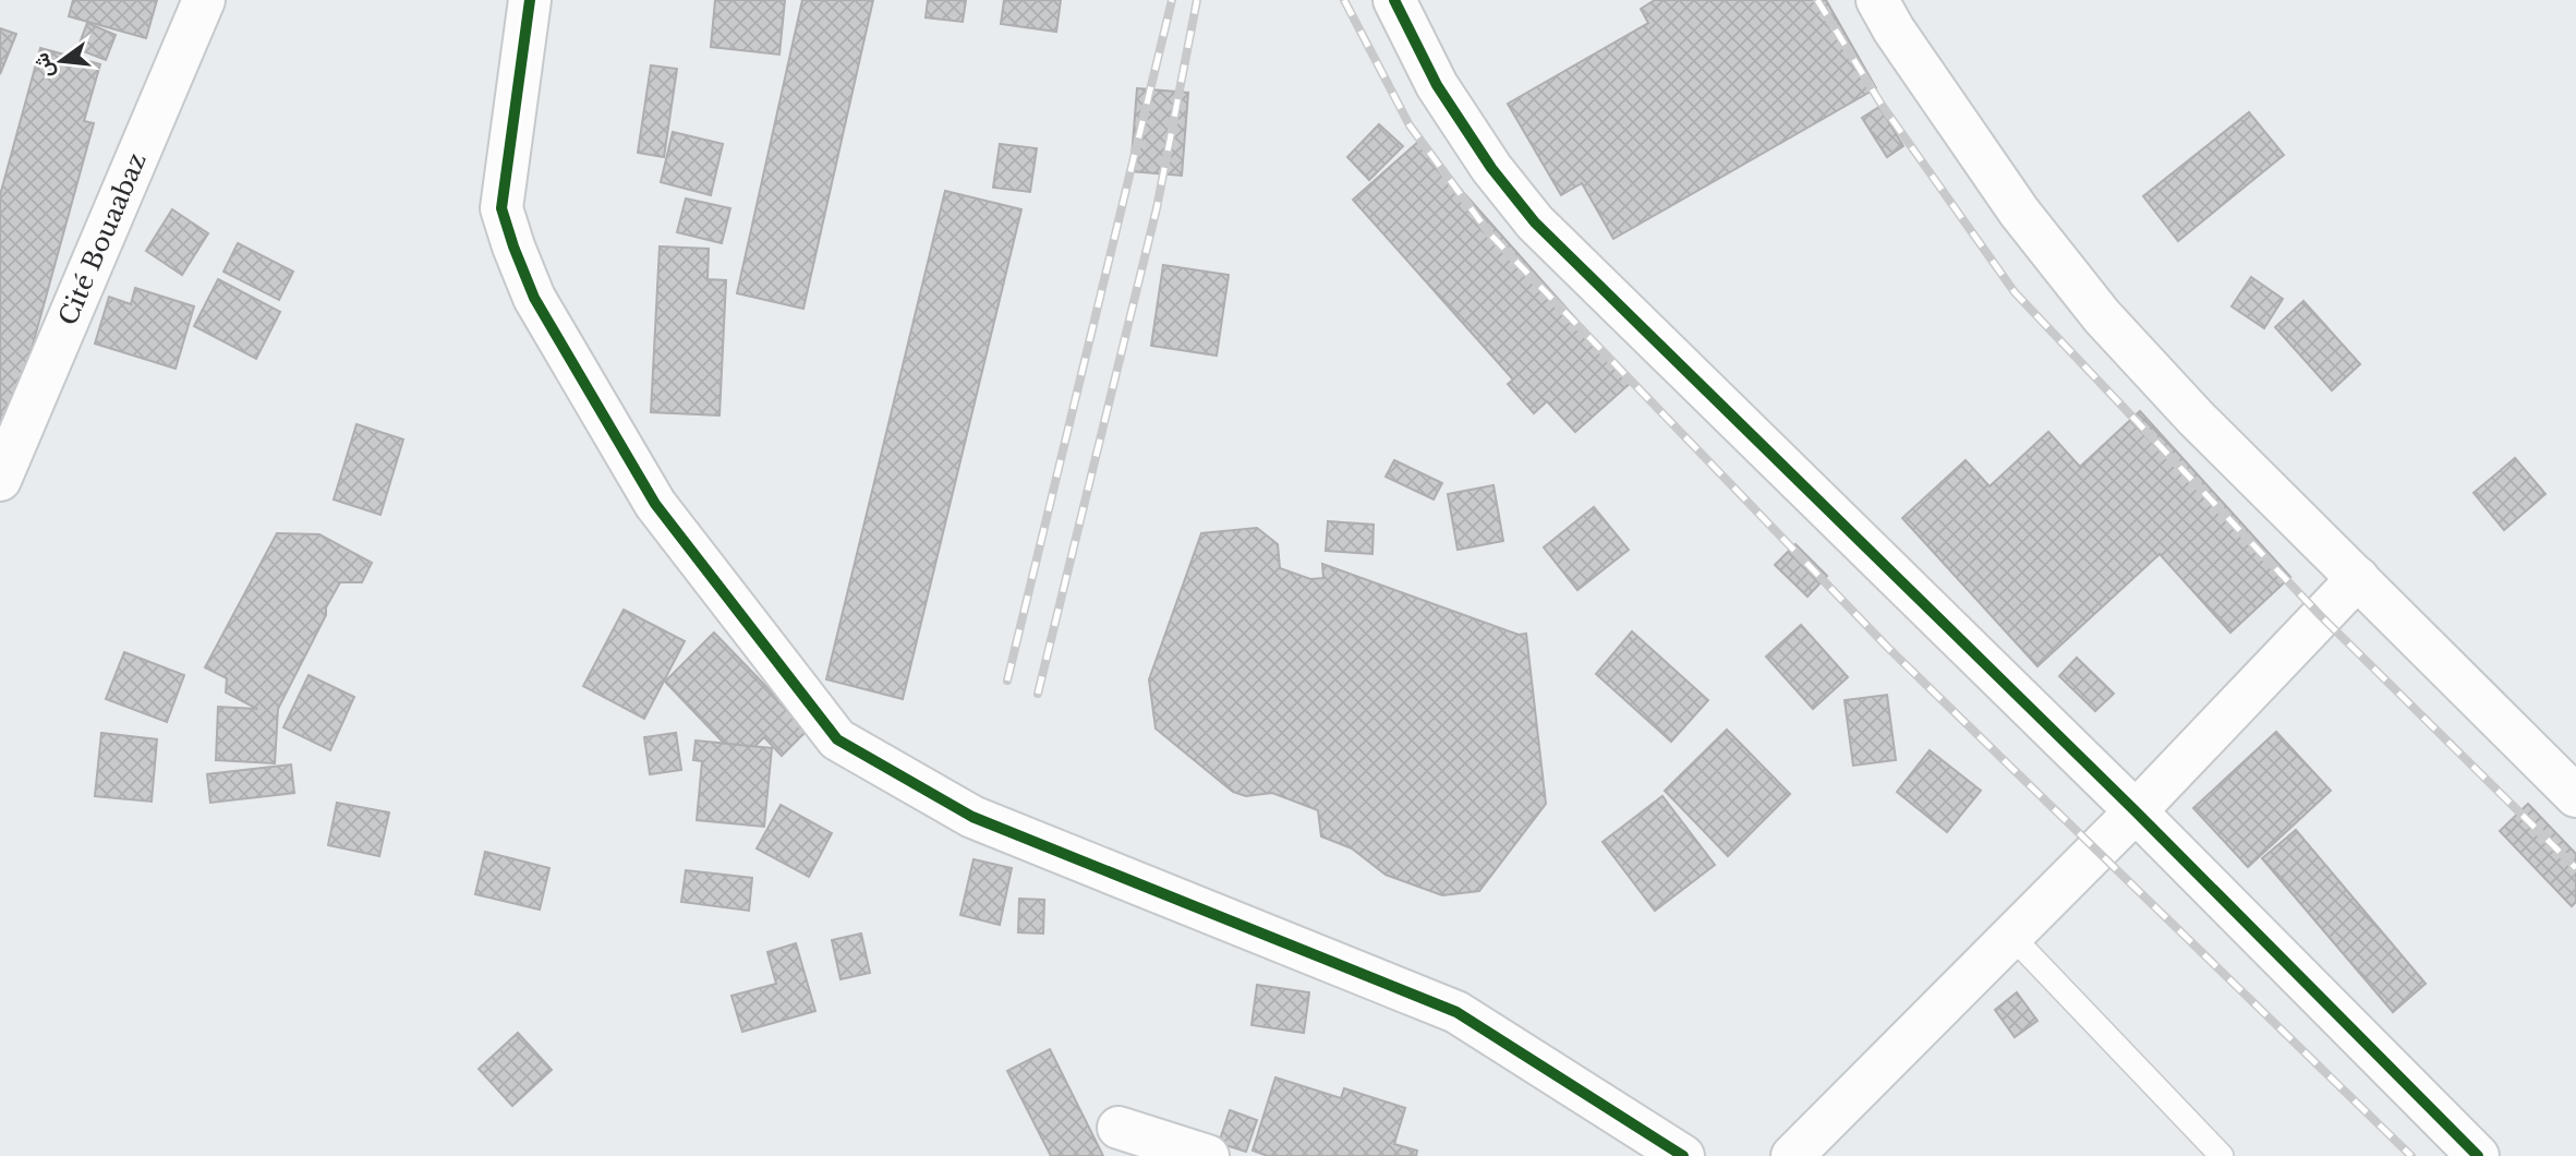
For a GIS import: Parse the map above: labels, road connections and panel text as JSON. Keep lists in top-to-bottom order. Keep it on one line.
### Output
{"streets":{"street":["Cité Bouaabaz"]},"north":"left"}
